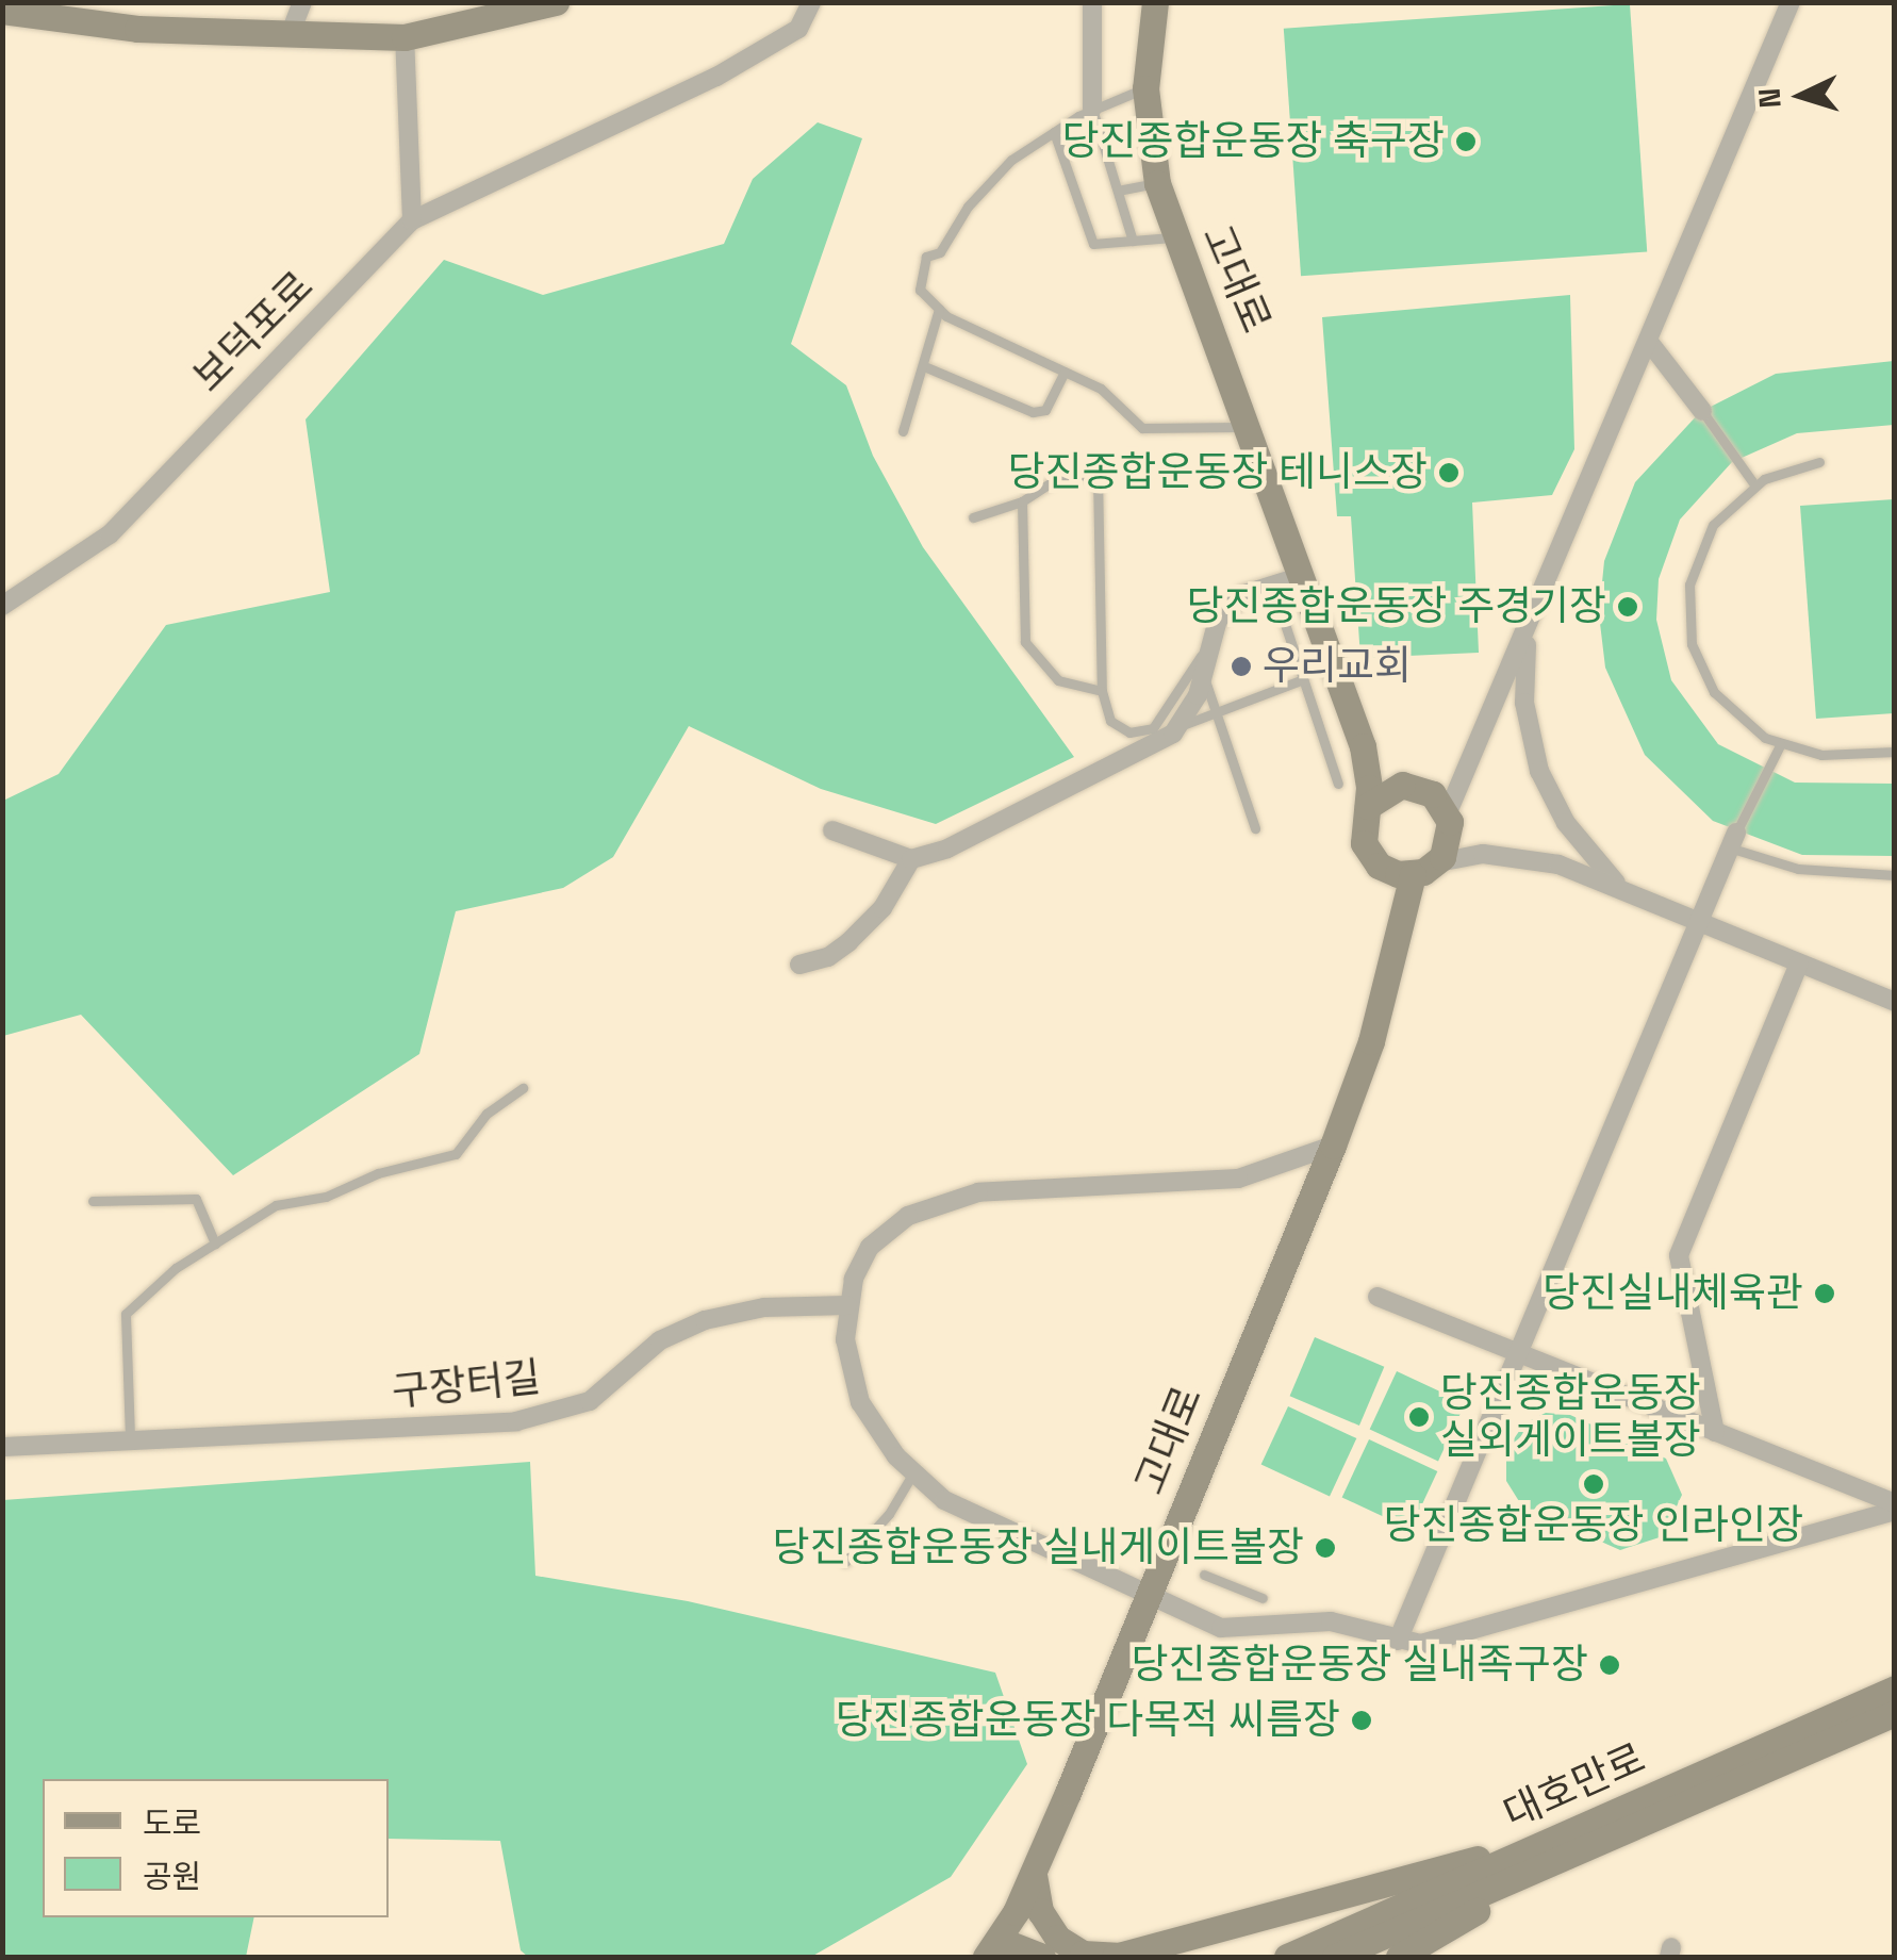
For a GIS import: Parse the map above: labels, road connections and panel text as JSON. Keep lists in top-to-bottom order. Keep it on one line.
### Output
{"streets":{"street":["고대로","보덕포로","구장터길","대호만로"]},"places":["당진종합운동장 축구장","당진종합운동장 테니스장","당진종합운동장 주경기장","우리교회","당진실내체육관","당진종합운동장 실외게이트볼장","당진종합운동장 인라인장","당진종합운동장 실내게이트볼장","당진종합운동장 실내족구장","당진종합운동장 다목적 씨름장"],"legend":["도로","공원"],"north":"left"}
